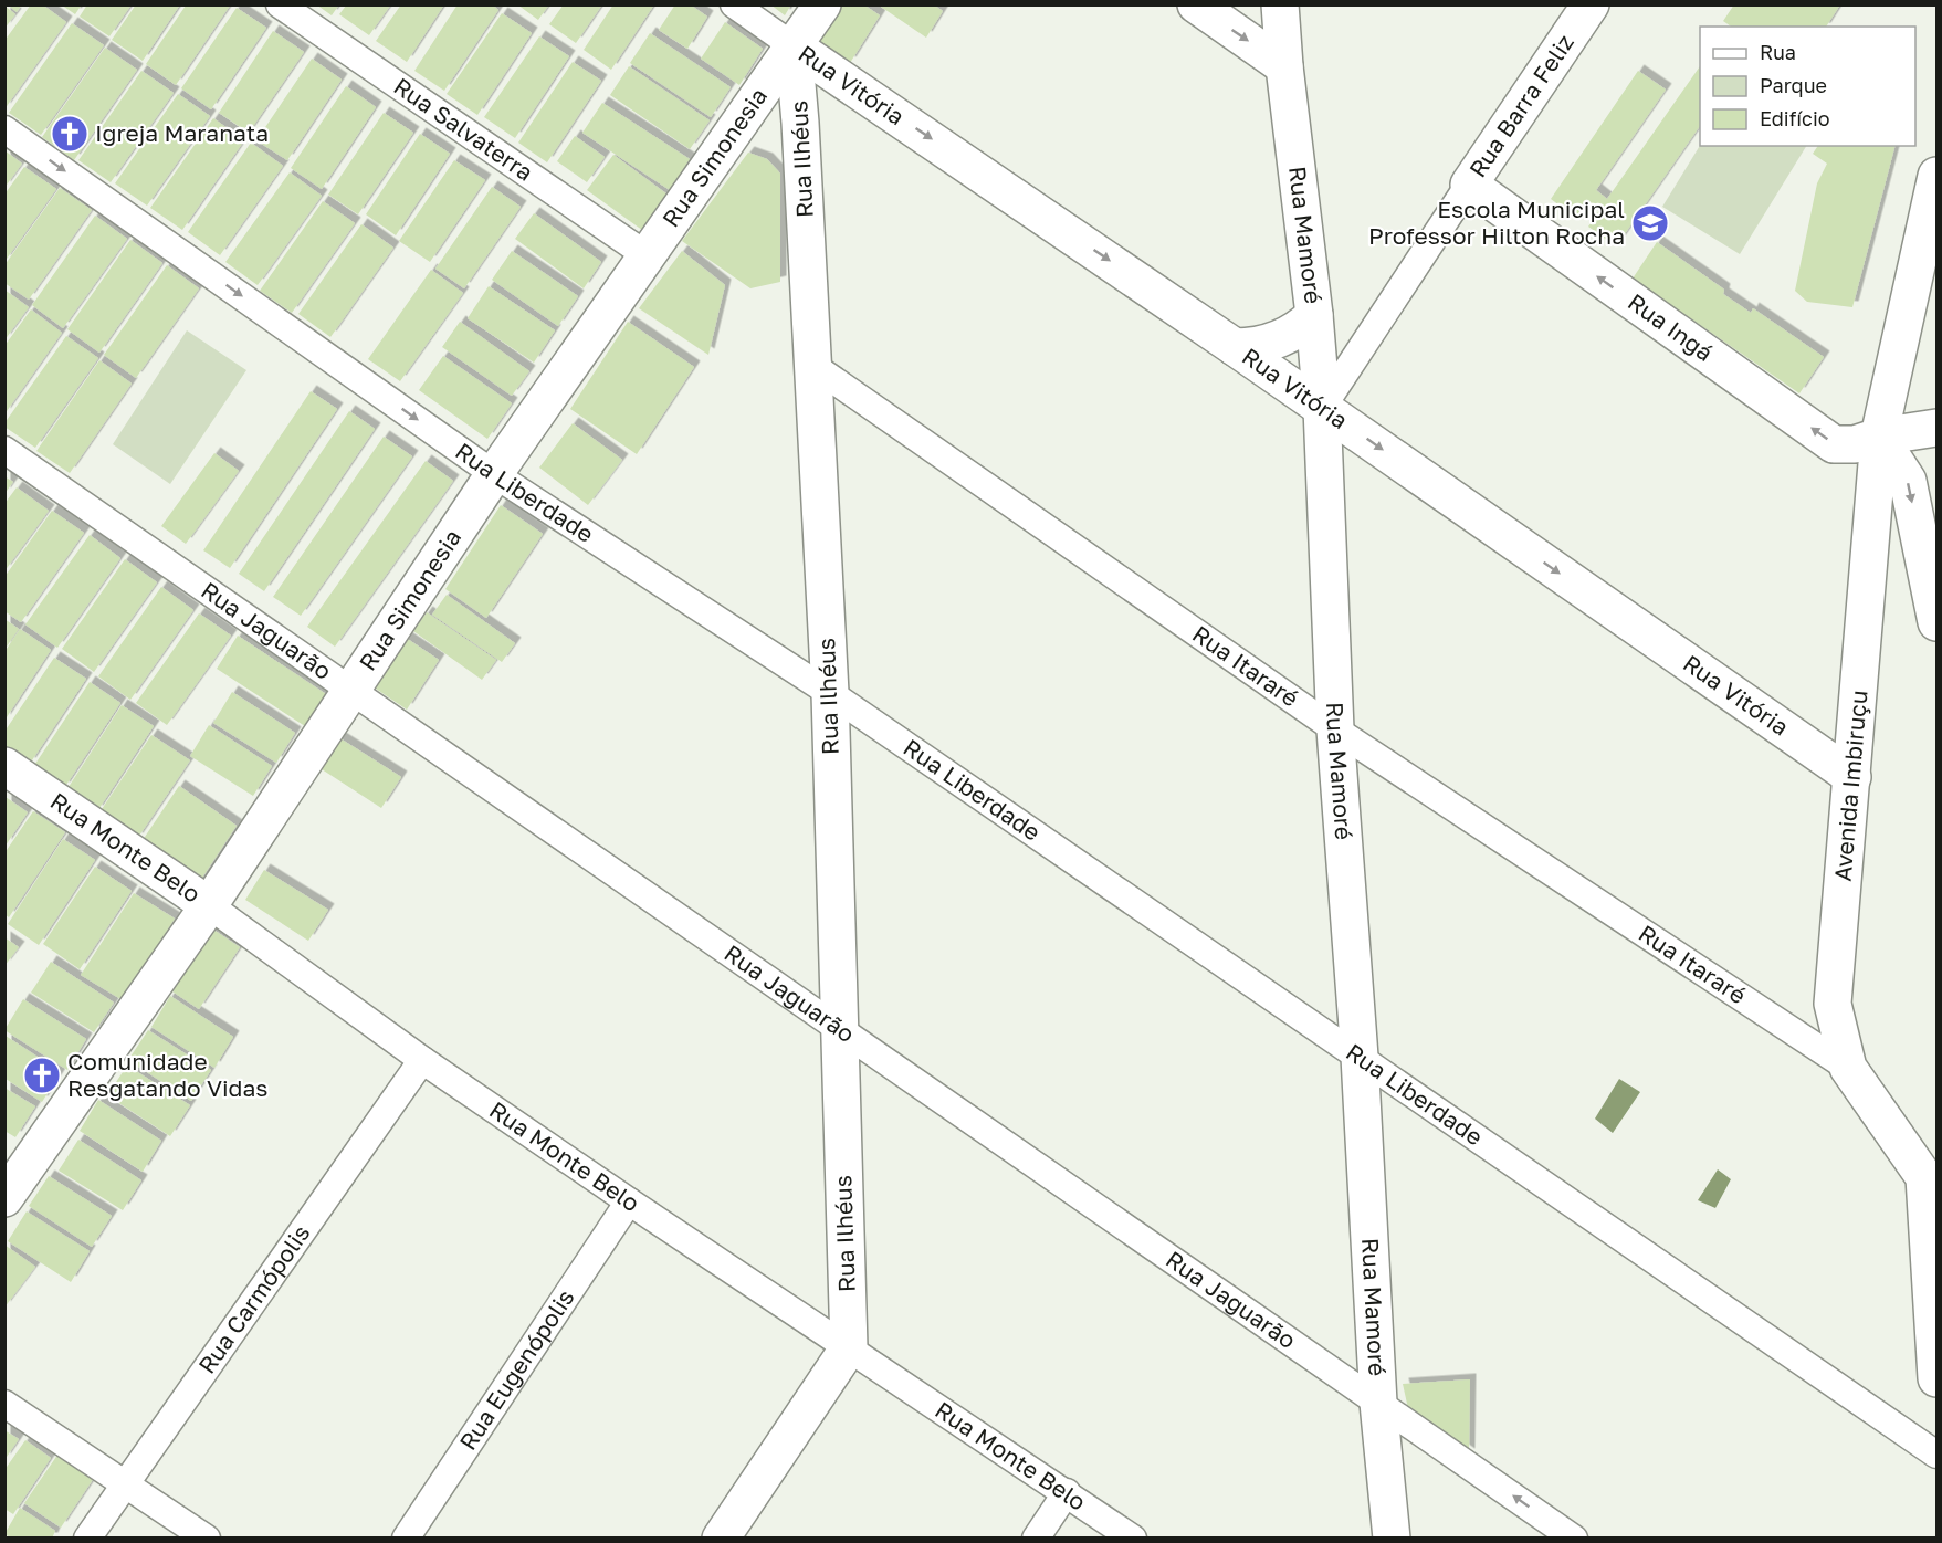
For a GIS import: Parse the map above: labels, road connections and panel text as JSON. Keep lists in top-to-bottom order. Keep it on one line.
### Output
{"streets":{"street":["Rua Vitória","Rua Barra Feliz","Rua Salvaterra","Rua Simonesia","Rua Ilhéus","Rua Mamoré","Rua Ingá","Rua Liberdade","Rua Jaguarão","Rua Itararé","Avenida Imbiruçu","Rua Monte Belo","Rua Carmópolis","Rua Eugenópolis"]},"crossings":[["Rua Vitória","Rua Barra Feliz"],["Rua Vitória","Rua Simonesia"],["Rua Vitória","Rua Ilhéus"],["Rua Vitória","Rua Mamoré"],["Rua Vitória","Avenida Imbiruçu"],["Rua Barra Feliz","Rua Mamoré"],["Rua Barra Feliz","Rua Ingá"],["Rua Salvaterra","Rua Simonesia"],["Rua Simonesia","Rua Ilhéus"],["Rua Simonesia","Rua Liberdade"],["Rua Simonesia","Rua Jaguarão"],["Rua Simonesia","Rua Monte Belo"],["Rua Ilhéus","Rua Liberdade"],["Rua Ilhéus","Rua Jaguarão"],["Rua Ilhéus","Rua Itararé"],["Rua Ilhéus","Rua Monte Belo"],["Rua Mamoré","Rua Liberdade"],["Rua Mamoré","Rua Jaguarão"],["Rua Mamoré","Rua Itararé"],["Rua Ingá","Avenida Imbiruçu"],["Rua Itararé","Avenida Imbiruçu"],["Rua Monte Belo","Rua Carmópolis"],["Rua Monte Belo","Rua Eugenópolis"]],"one_way":["Rua Vitória","Rua Ingá"],"places":{"church":["Igreja Maranata","Comunidade Resgatando Vidas"],"school or university":["Escola Municipal Professor Hilton Rocha"]},"legend":["Rua","Parque","Edifício"]}
